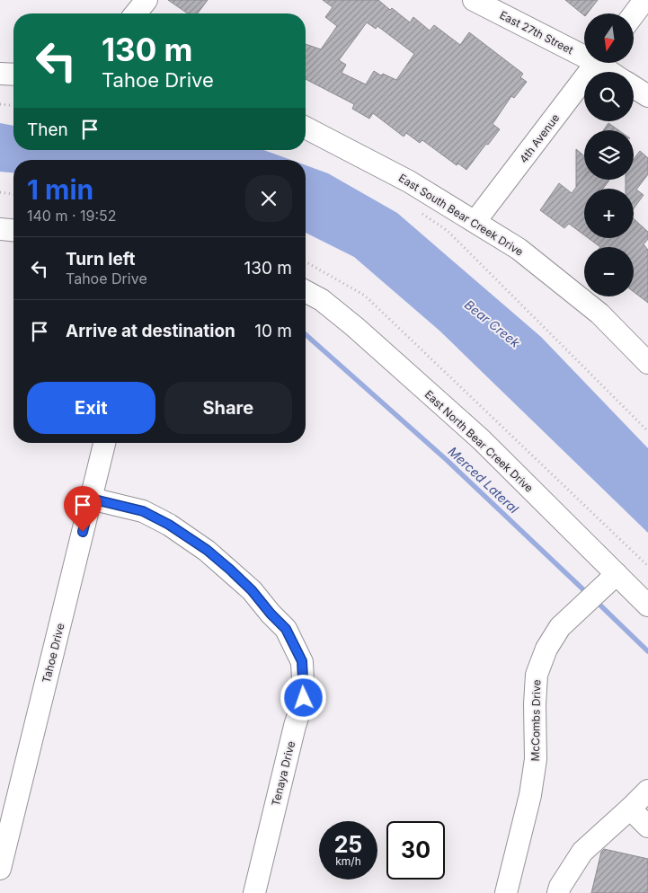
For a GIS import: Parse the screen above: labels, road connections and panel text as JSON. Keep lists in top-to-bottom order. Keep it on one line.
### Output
{"streets":{"street":["East 27th Street","4th Avenue","East South Bear Creek Drive","East North Bear Creek Drive","Tahoe Drive","McCombs Drive","Tenaya Drive"]},"crossings":[["4th Avenue","East South Bear Creek Drive"],["East North Bear Creek Drive","McCombs Drive"],["Tahoe Drive","Tenaya Drive"]],"water":["Bear Creek","Merced Lateral"],"north":"bottom","page":{"map_buttons":["+","−"],"turn":["130 m","Tahoe Drive"],"then":"Then","heading":["1 min","140 m · 19:52"],"list":[{"name":"Turn left","note":"Tahoe Drive","value":"130 m"},{"name":"Arrive at destination","value":"10 m"}],"buttons":["Exit","Share"],"speed":"25 km/h","limit":"30"}}
